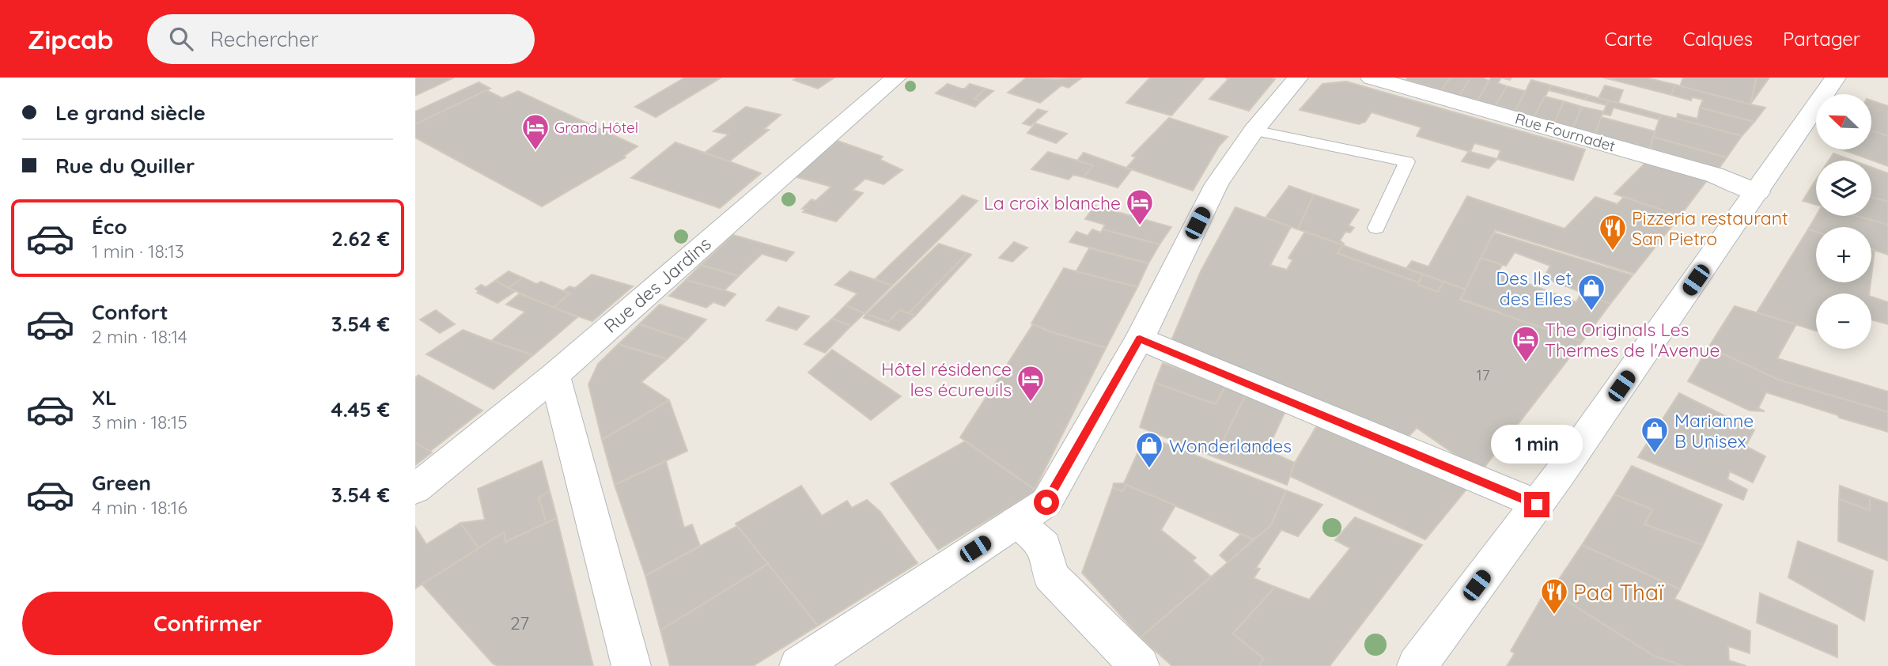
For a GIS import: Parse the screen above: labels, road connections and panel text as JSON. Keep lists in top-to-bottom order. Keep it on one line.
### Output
{"streets":{"street":["Rue Fournadet","Rue des Jardins"]},"places":{"hotel":["Grand Hôtel","La croix blanche","The Originals Les Thermes de l'Avenue","Hôtel résidence les écureuils"],"restaurant":["Pizzeria restaurant San Pietro","Pad Thaï"],"shop":["Des Ils et des Elles","Marianne B Unisex","Wonderlandes"]},"house_numbers":["17","27"],"north":"top left","page":{"header":"Zipcab","search":"Rechercher","nav":["Carte","Calques","Partager"],"banner":["Le grand siècle","Rue du Quiller"],"map_buttons":["+","−"],"list":[{"name":"Éco","note":"1 min · 18:13","value":"2.62 €"},{"name":"Confort","note":"2 min · 18:14","value":"3.54 €"},{"name":"XL","note":"3 min · 18:15","value":"4.45 €"},{"name":"Green","note":"4 min · 18:16","value":"3.54 €"}],"bubble":"1 min","buttons":"Confirmer"}}
